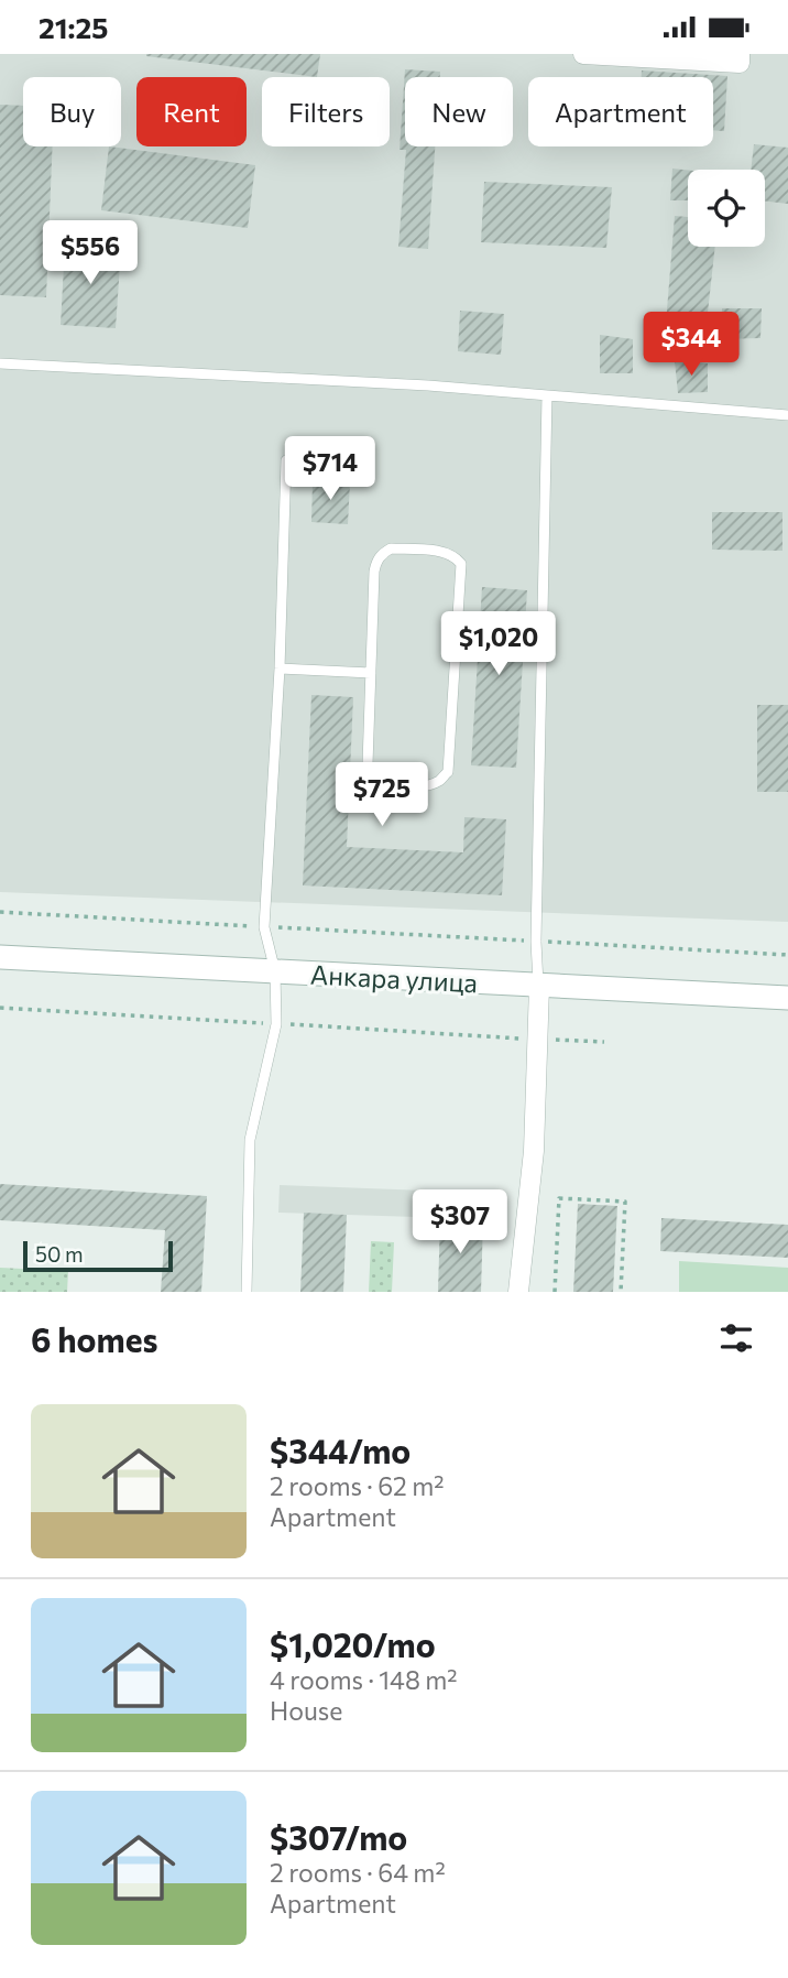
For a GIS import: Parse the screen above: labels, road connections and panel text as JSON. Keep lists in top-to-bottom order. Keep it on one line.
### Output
{"streets":{"main road":["Анкара улица"]},"scale_bar":"50 m","page":{"status":"21:25","chip":["Buy","Rent","Filters","New","Apartment"],"price":["$556","$344","$714","$1,020","$725","$307"],"scale":"50 m","heading":"6 homes","list":[{"name":"$344/mo","note":"2 rooms · 62 m² · Apartment"},{"name":"$1,020/mo","note":"4 rooms · 148 m² · House"},{"name":"$307/mo","note":"2 rooms · 64 m² · Apartment"}]}}
